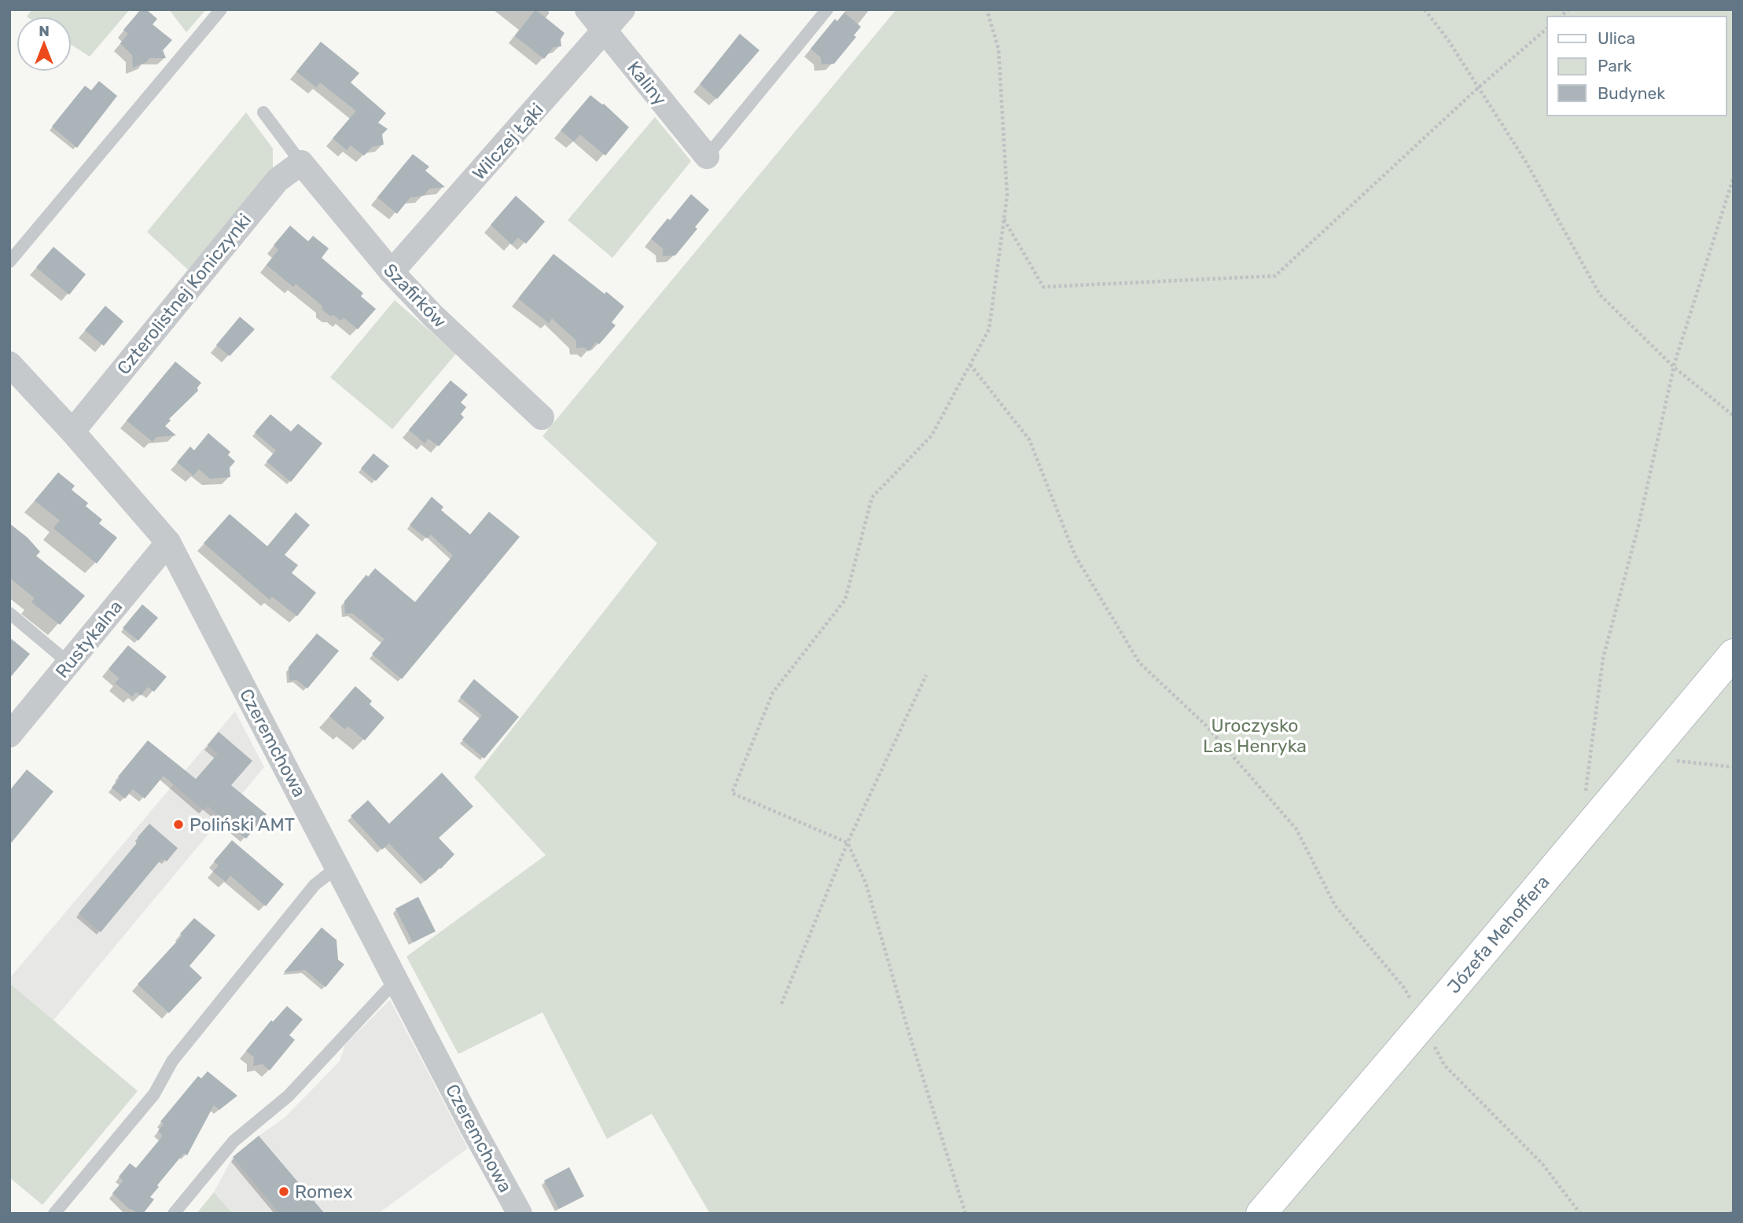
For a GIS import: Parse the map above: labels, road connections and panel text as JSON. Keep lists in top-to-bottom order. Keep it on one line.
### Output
{"streets":{"street":["Kaliny","Wilczej Łąki","Czterolistnej Koniczynki","Szafirków","Rustykalna","Czeremchowa","Józefa Mehoffera"]},"crossings":[["Kaliny","Wilczej Łąki"],["Wilczej Łąki","Szafirków"],["Czterolistnej Koniczynki","Szafirków"],["Czterolistnej Koniczynki","Czeremchowa"],["Rustykalna","Czeremchowa"]],"parks":["Uroczysko Las Henryka"],"places":["Poliński AMT","Romex"],"legend":["Ulica","Park","Budynek"],"north":"top"}
